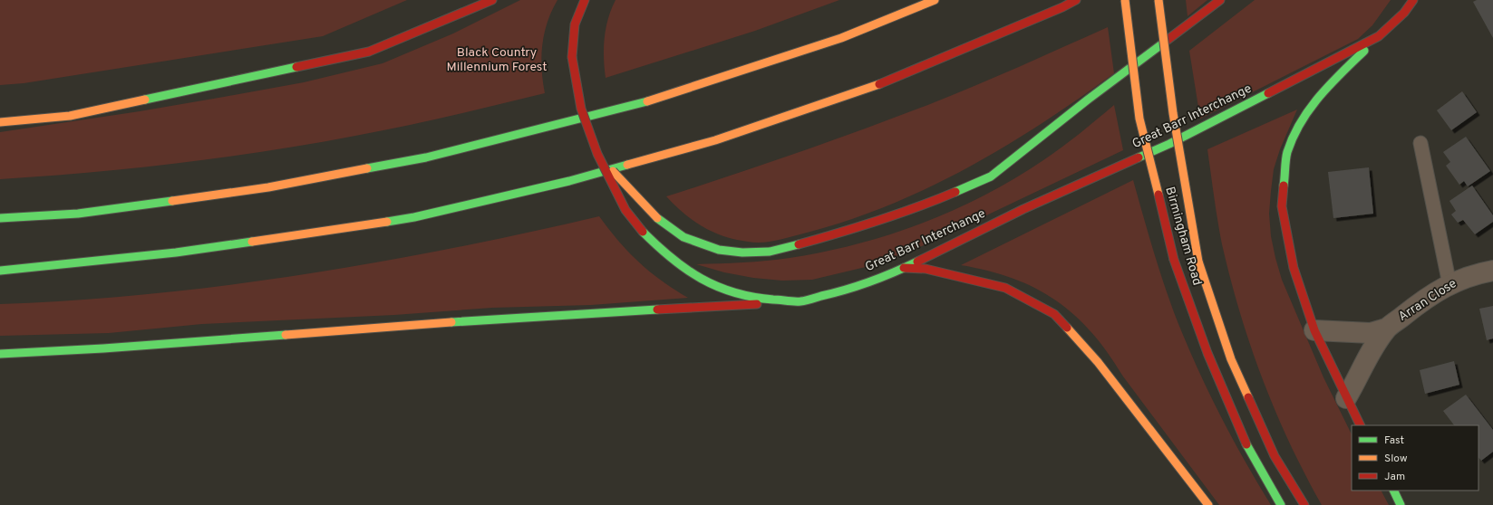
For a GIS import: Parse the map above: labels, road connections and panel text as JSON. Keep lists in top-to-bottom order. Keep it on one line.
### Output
{"streets":{"highway":["Great Barr Interchange","Birmingham Road"],"street":["Arran Close"]},"parks":["Black Country Millennium Forest"],"legend":["Fast","Slow","Jam"]}
